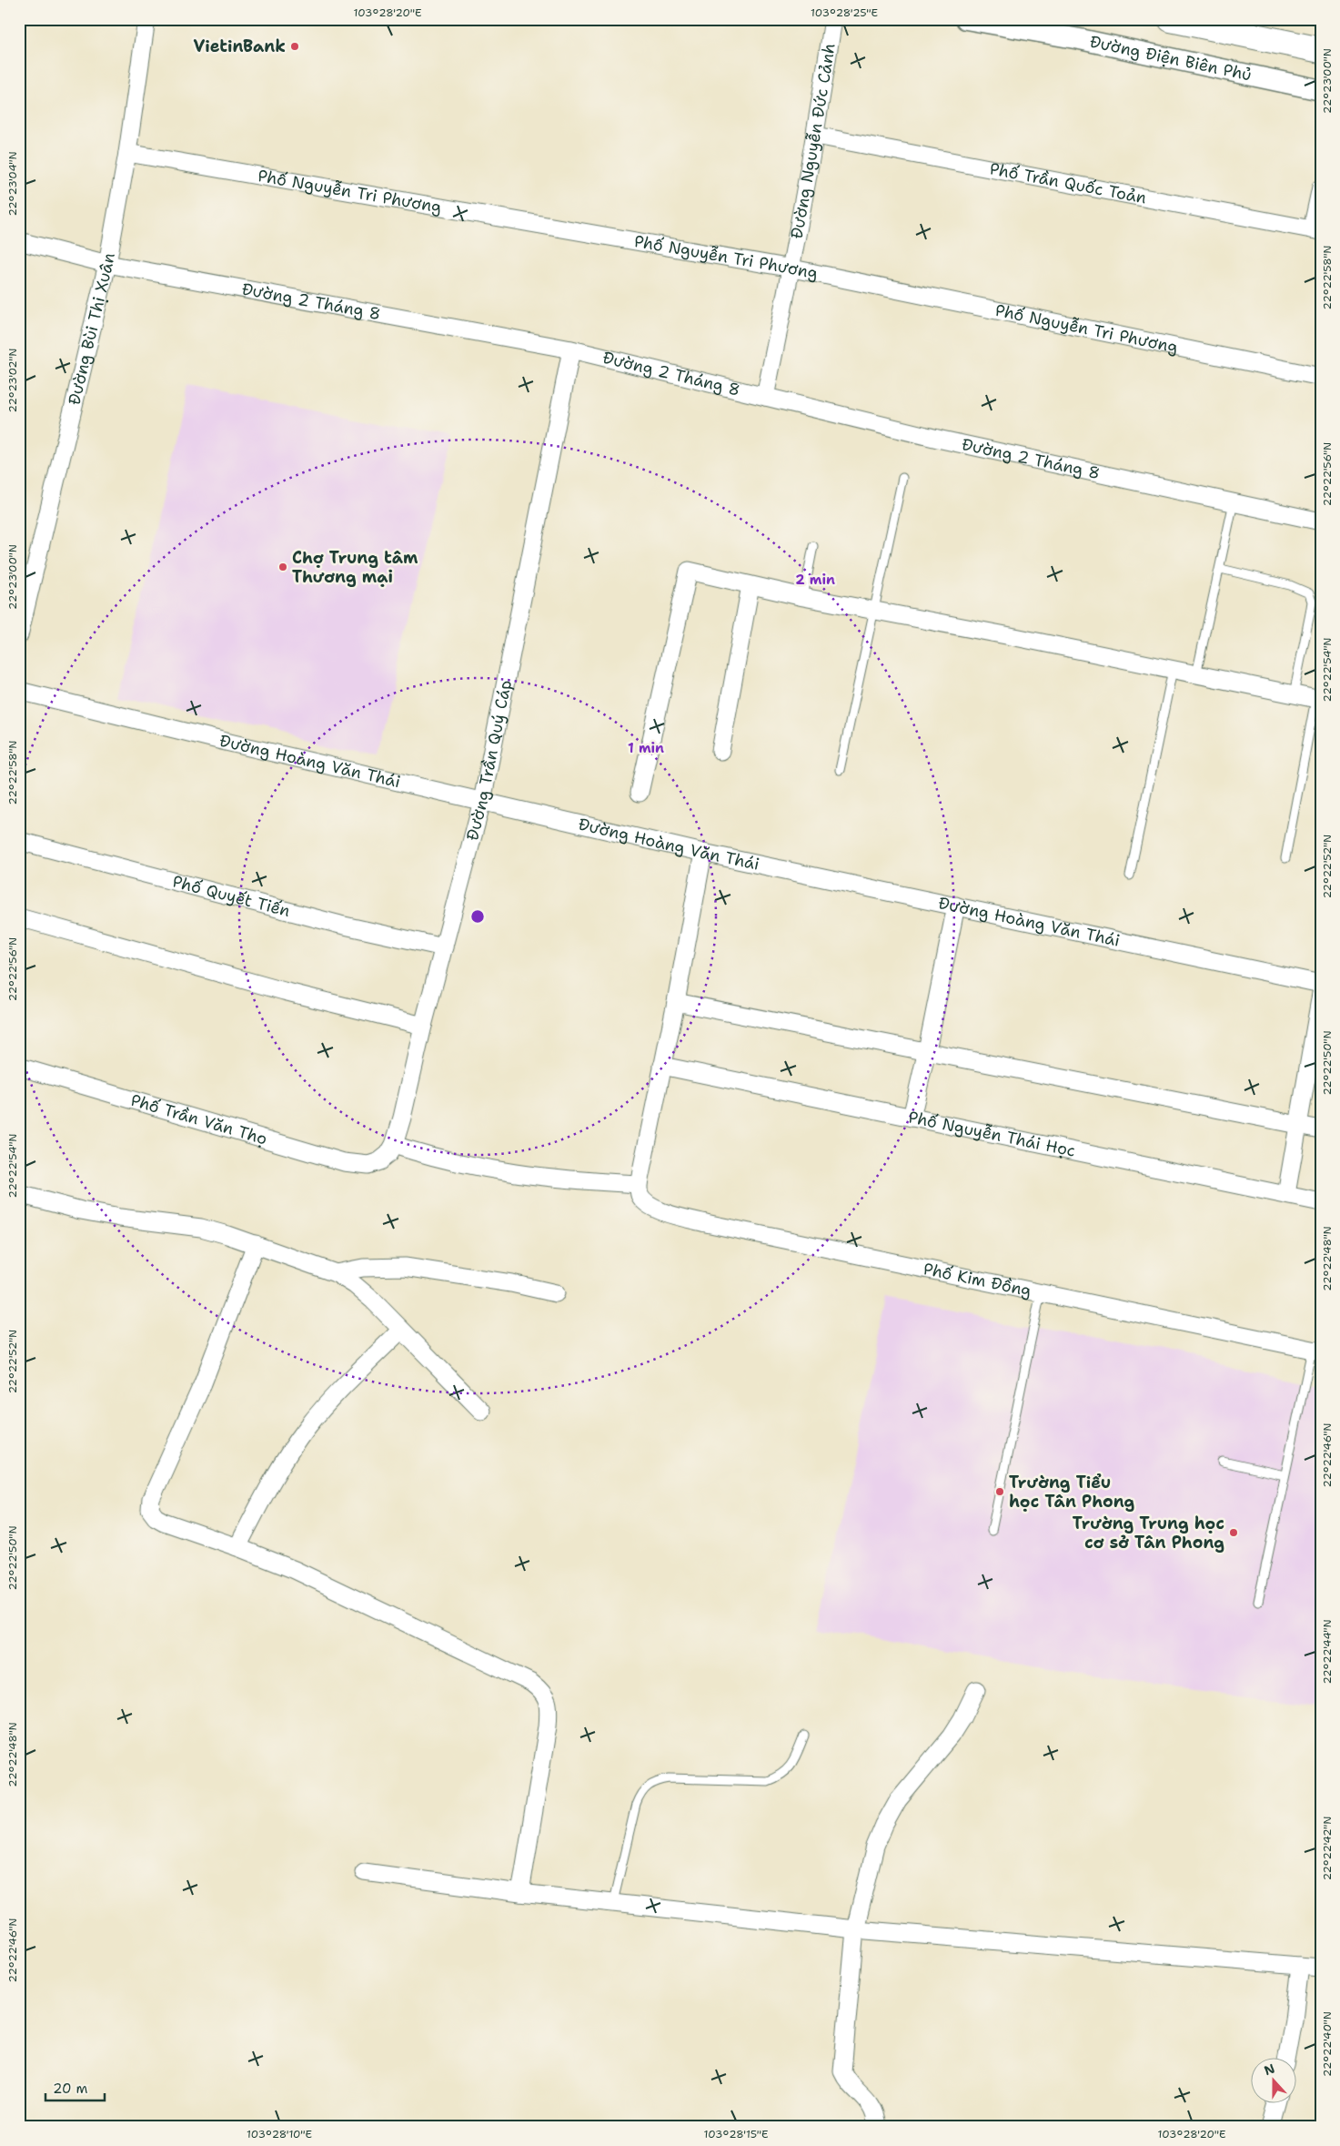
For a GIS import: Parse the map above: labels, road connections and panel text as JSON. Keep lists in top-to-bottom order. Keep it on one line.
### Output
{"streets":{"street":["Đường Điện Biên Phủ","Đường Nguyễn Đức Cảnh","Phố Trần Quốc Toản","Phố Nguyễn Tri Phương","Đường 2 Tháng 8","Đường Bùi Thị Xuân","Đường Trần Quý Cáp","Đường Hoàng Văn Thái","Phố Quyết Tiến","Phố Trần Văn Thọ","Phố Nguyễn Thái Học","Phố Kim Đồng"]},"crossings":[["Đường Nguyễn Đức Cảnh","Phố Trần Quốc Toản"],["Đường Nguyễn Đức Cảnh","Phố Nguyễn Tri Phương"],["Đường Nguyễn Đức Cảnh","Đường 2 Tháng 8"],["Phố Nguyễn Tri Phương","Đường Bùi Thị Xuân"],["Đường 2 Tháng 8","Đường Bùi Thị Xuân"],["Đường 2 Tháng 8","Đường Trần Quý Cáp"],["Đường Trần Quý Cáp","Đường Hoàng Văn Thái"],["Đường Trần Quý Cáp","Phố Quyết Tiến"],["Đường Trần Quý Cáp","Phố Trần Văn Thọ"]],"places":["VietinBank","Chợ Trung tâm Thương mại","Trường Tiểu học Tân Phong","Trường Trung học cơ sở Tân Phong"],"scale_bar":"20 m","north":"top","coordinates":["103°28'20\"E","103°28'25\"E","22°23'00\"N","22°23'04\"N","22°22'58\"N","22°23'02\"N","22°22'56\"N","22°22'54\"N","22°22'52\"N","22°22'50\"N","22°22'48\"N","22°22'46\"N","22°22'44\"N","22°22'42\"N","22°22'40\"N","103°28'10\"E","103°28'15\"E"],"rings":["2 min","1 min"]}
